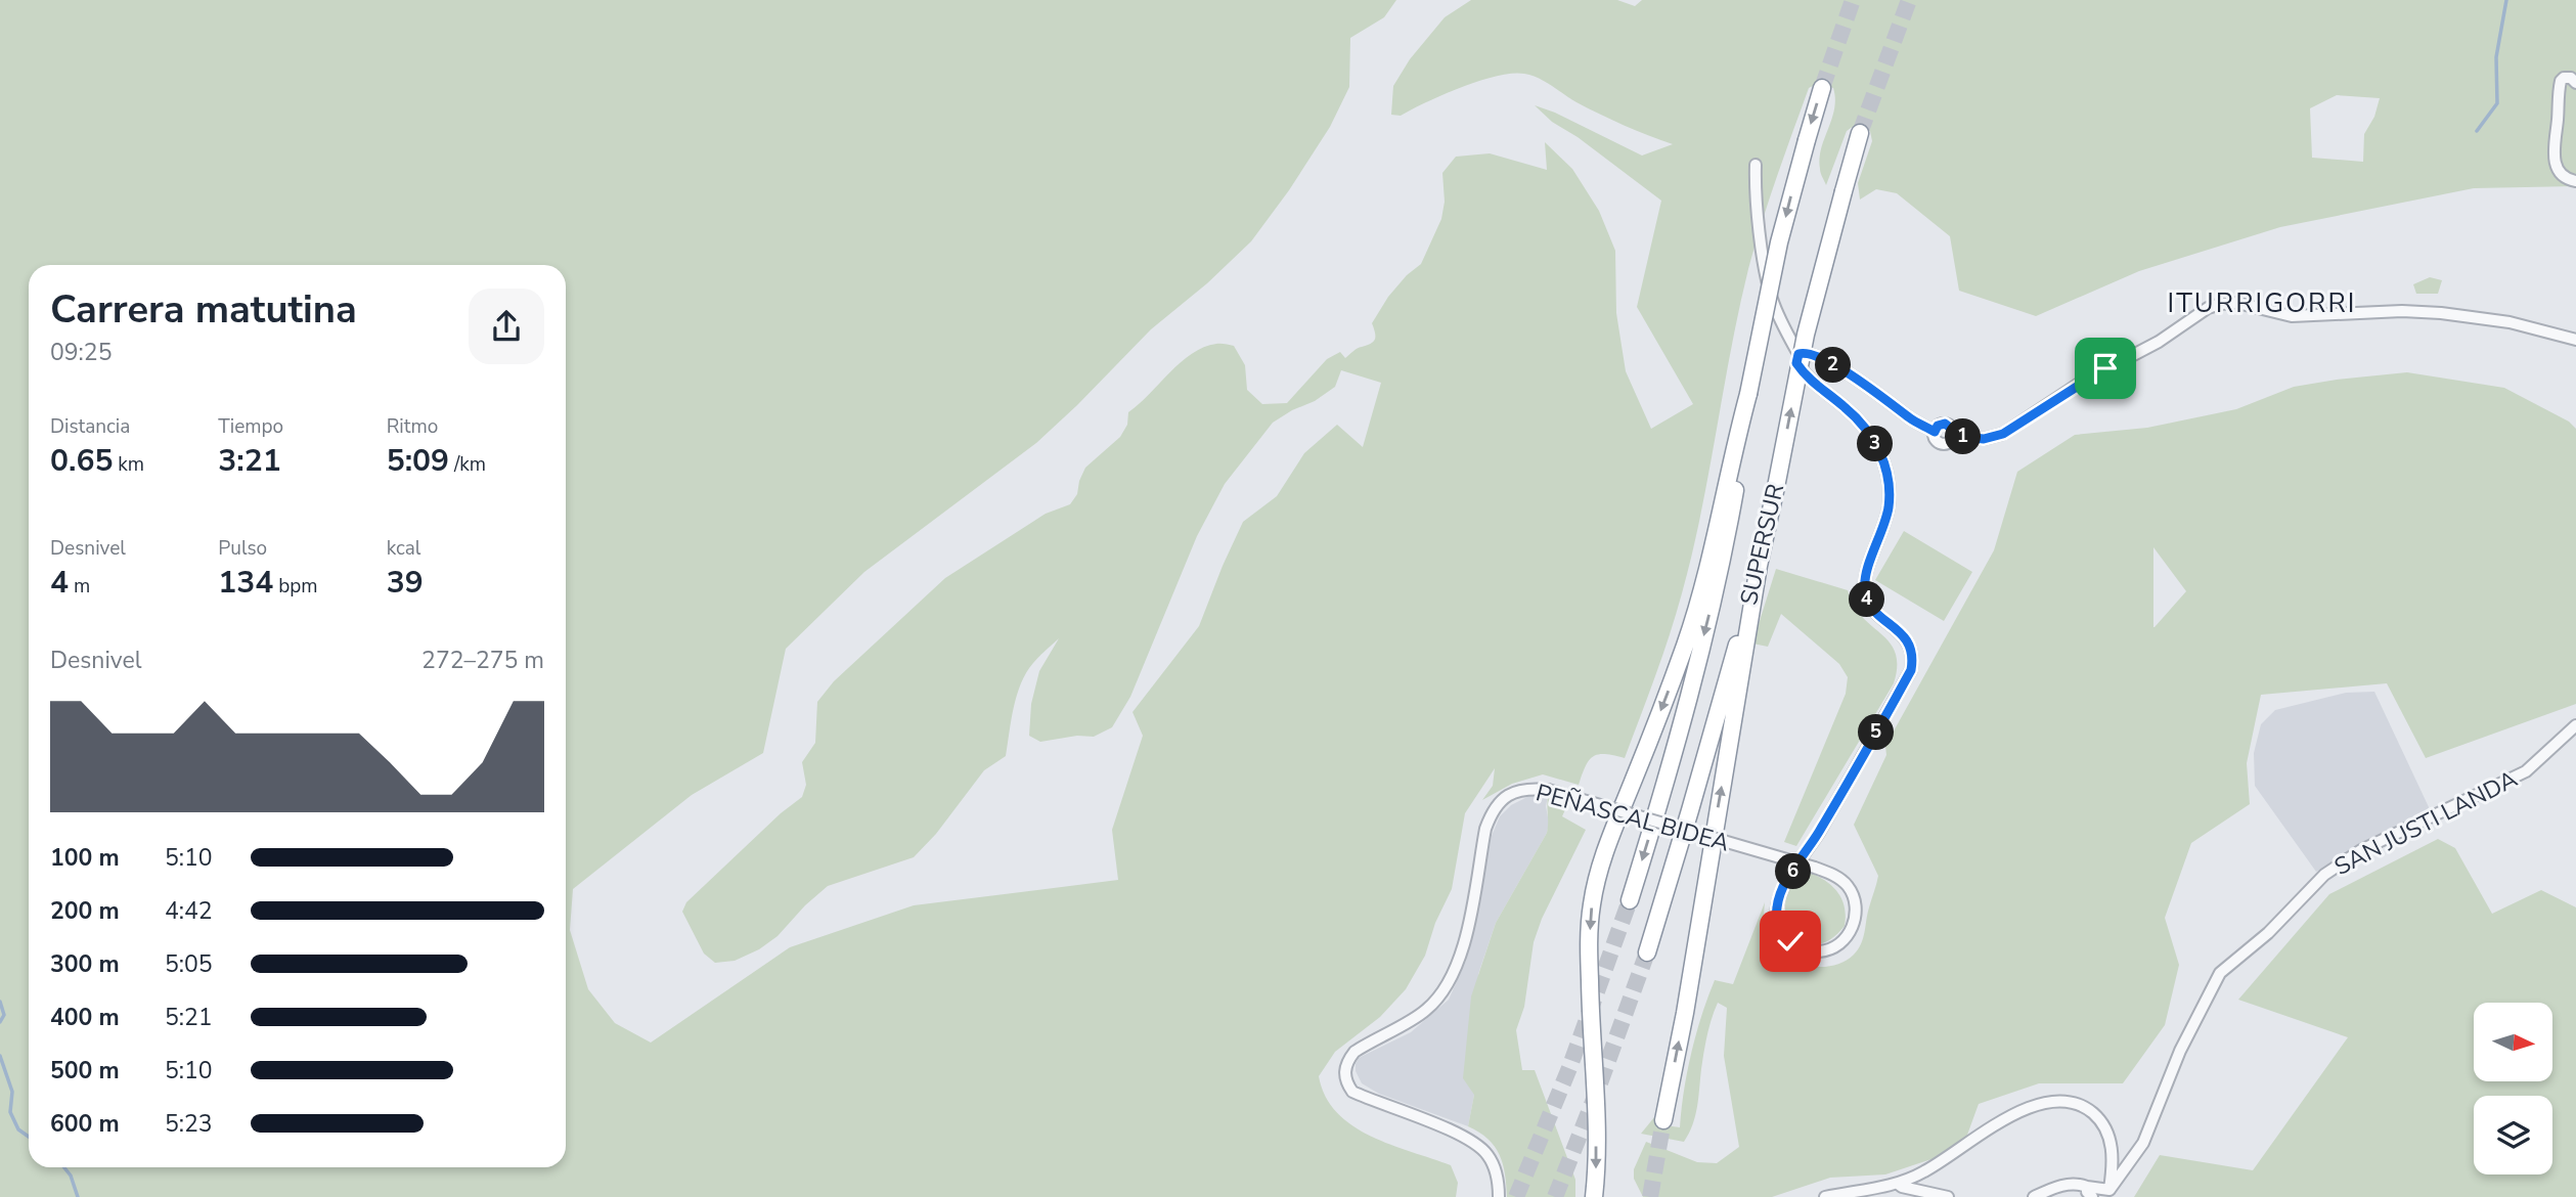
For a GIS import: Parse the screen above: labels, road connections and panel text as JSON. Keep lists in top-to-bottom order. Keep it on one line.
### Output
{"streets":{"highway":["SUPERSUR"],"street":["PEÑASCAL BIDEA","SAN JUSTI LANDA"]},"districts":["ITURRIGORRI"],"north":"right","page":{"heading":["Carrera matutina","09:25"],"pins":["2","1","3","4","5","6"],"stats":[["Distancia","0.65 km"],["Tiempo","3:21"],["Ritmo","5:09 /km"],["Desnivel","4 m"],["Pulso","134 bpm"],["kcal","39"]],"chart":["Desnivel","272–275 m"],"list":[{"name":"100 m","note":"5:10"},{"name":"200 m","note":"4:42"},{"name":"300 m","note":"5:05"},{"name":"400 m","note":"5:21"},{"name":"500 m","note":"5:10"},{"name":"600 m","note":"5:23"}]}}
